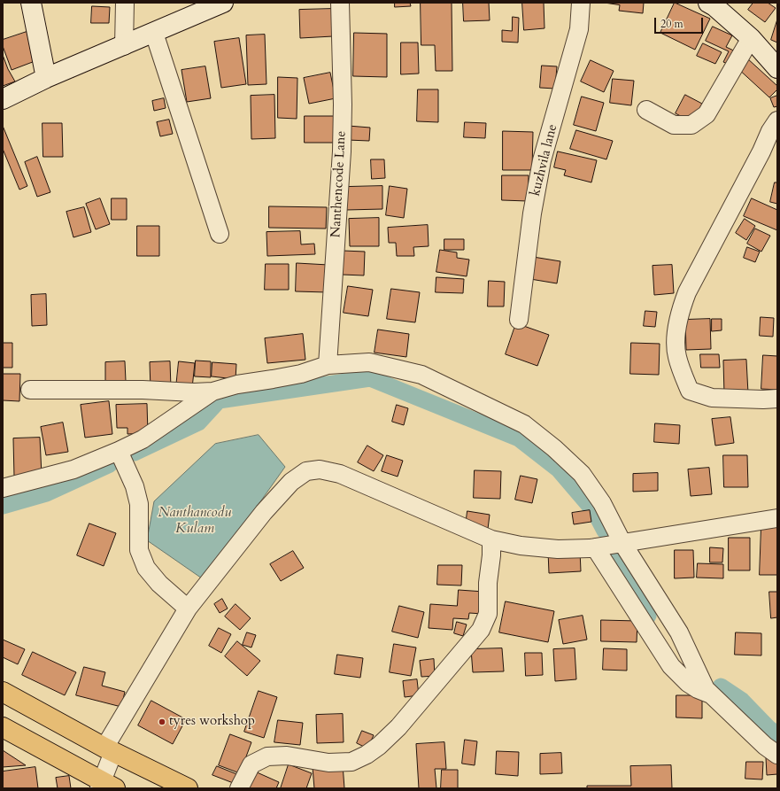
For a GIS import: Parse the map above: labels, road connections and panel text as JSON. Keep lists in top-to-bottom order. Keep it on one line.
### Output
{"streets":{"street":["kuzhvila lane","Nanthencode Lane"]},"water":["Nanthancodu Kulam"],"places":["tyres workshop"],"scale_bar":"20 m"}
